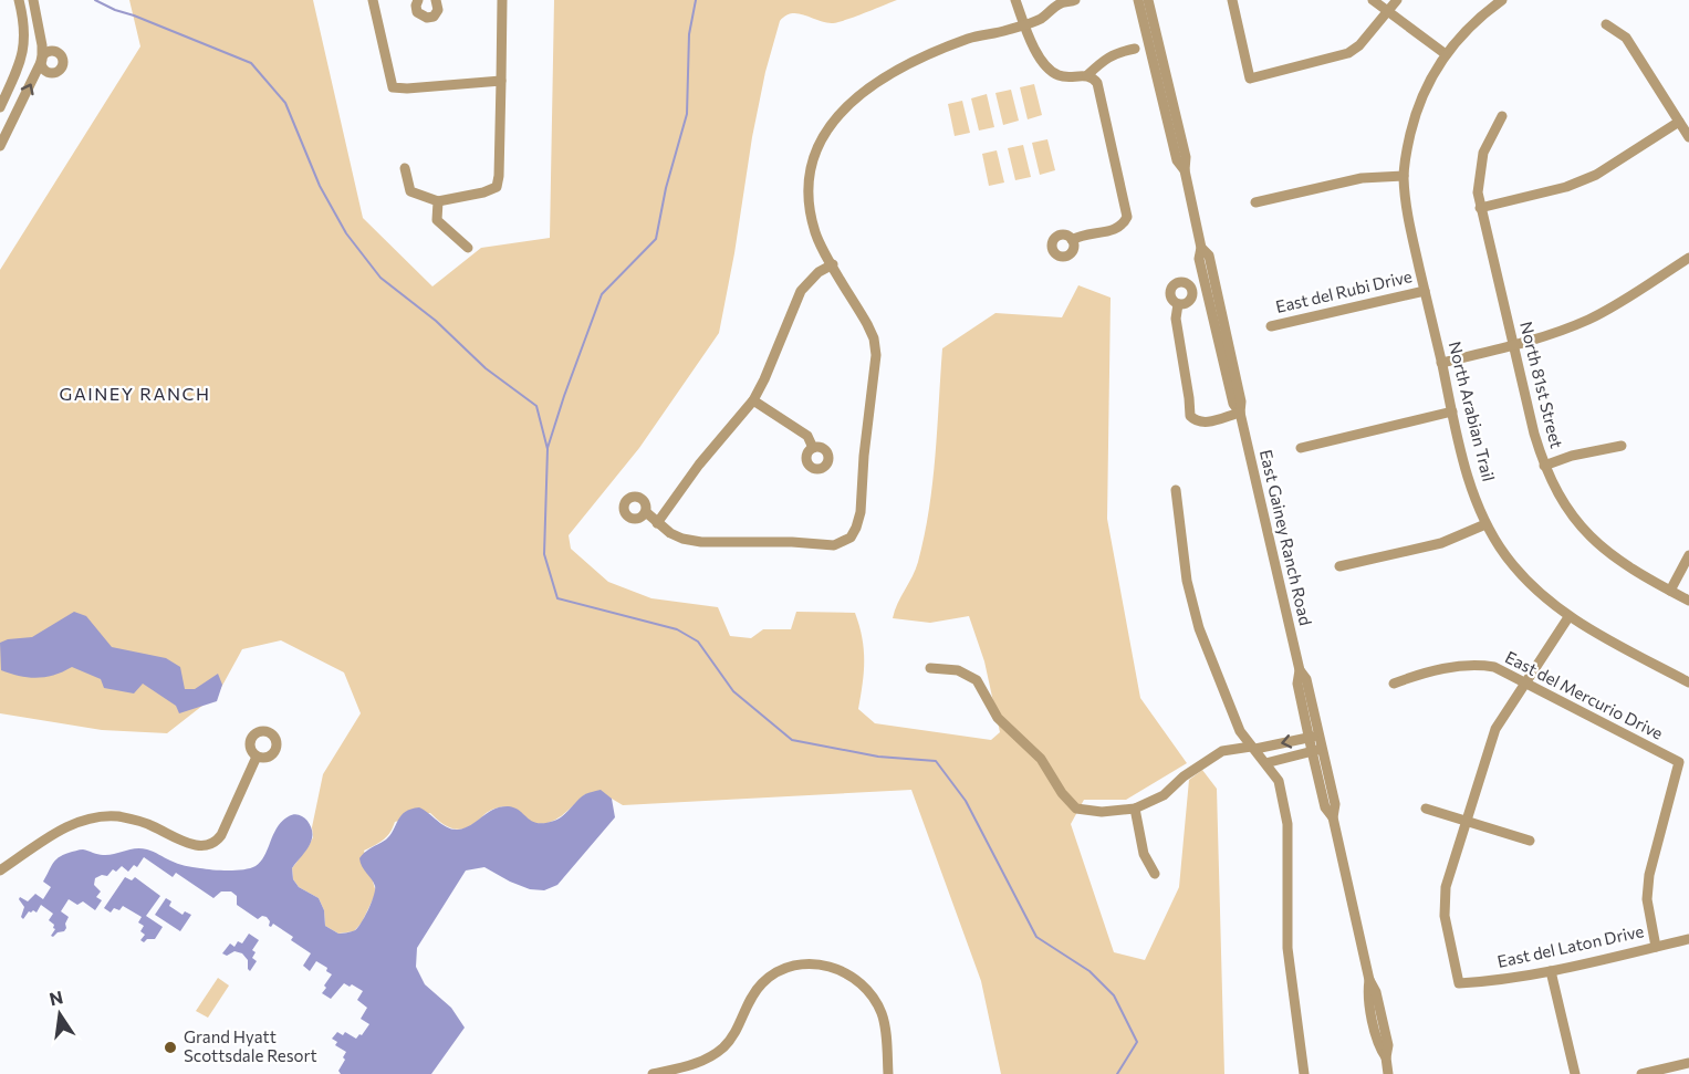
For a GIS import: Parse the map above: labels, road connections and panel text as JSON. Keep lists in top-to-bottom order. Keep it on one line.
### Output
{"streets":{"street":["East del Rubi Drive","North 81st Street","North Arabian Trail","East Gainey Ranch Road","East del Mercurio Drive","East del Laton Drive"]},"crossings":[["East del Rubi Drive","North Arabian Trail"],["East del Mercurio Drive","East del Laton Drive"]],"districts":["GAINEY RANCH"],"places":["Grand Hyatt Scottsdale Resort"],"north":"top"}
